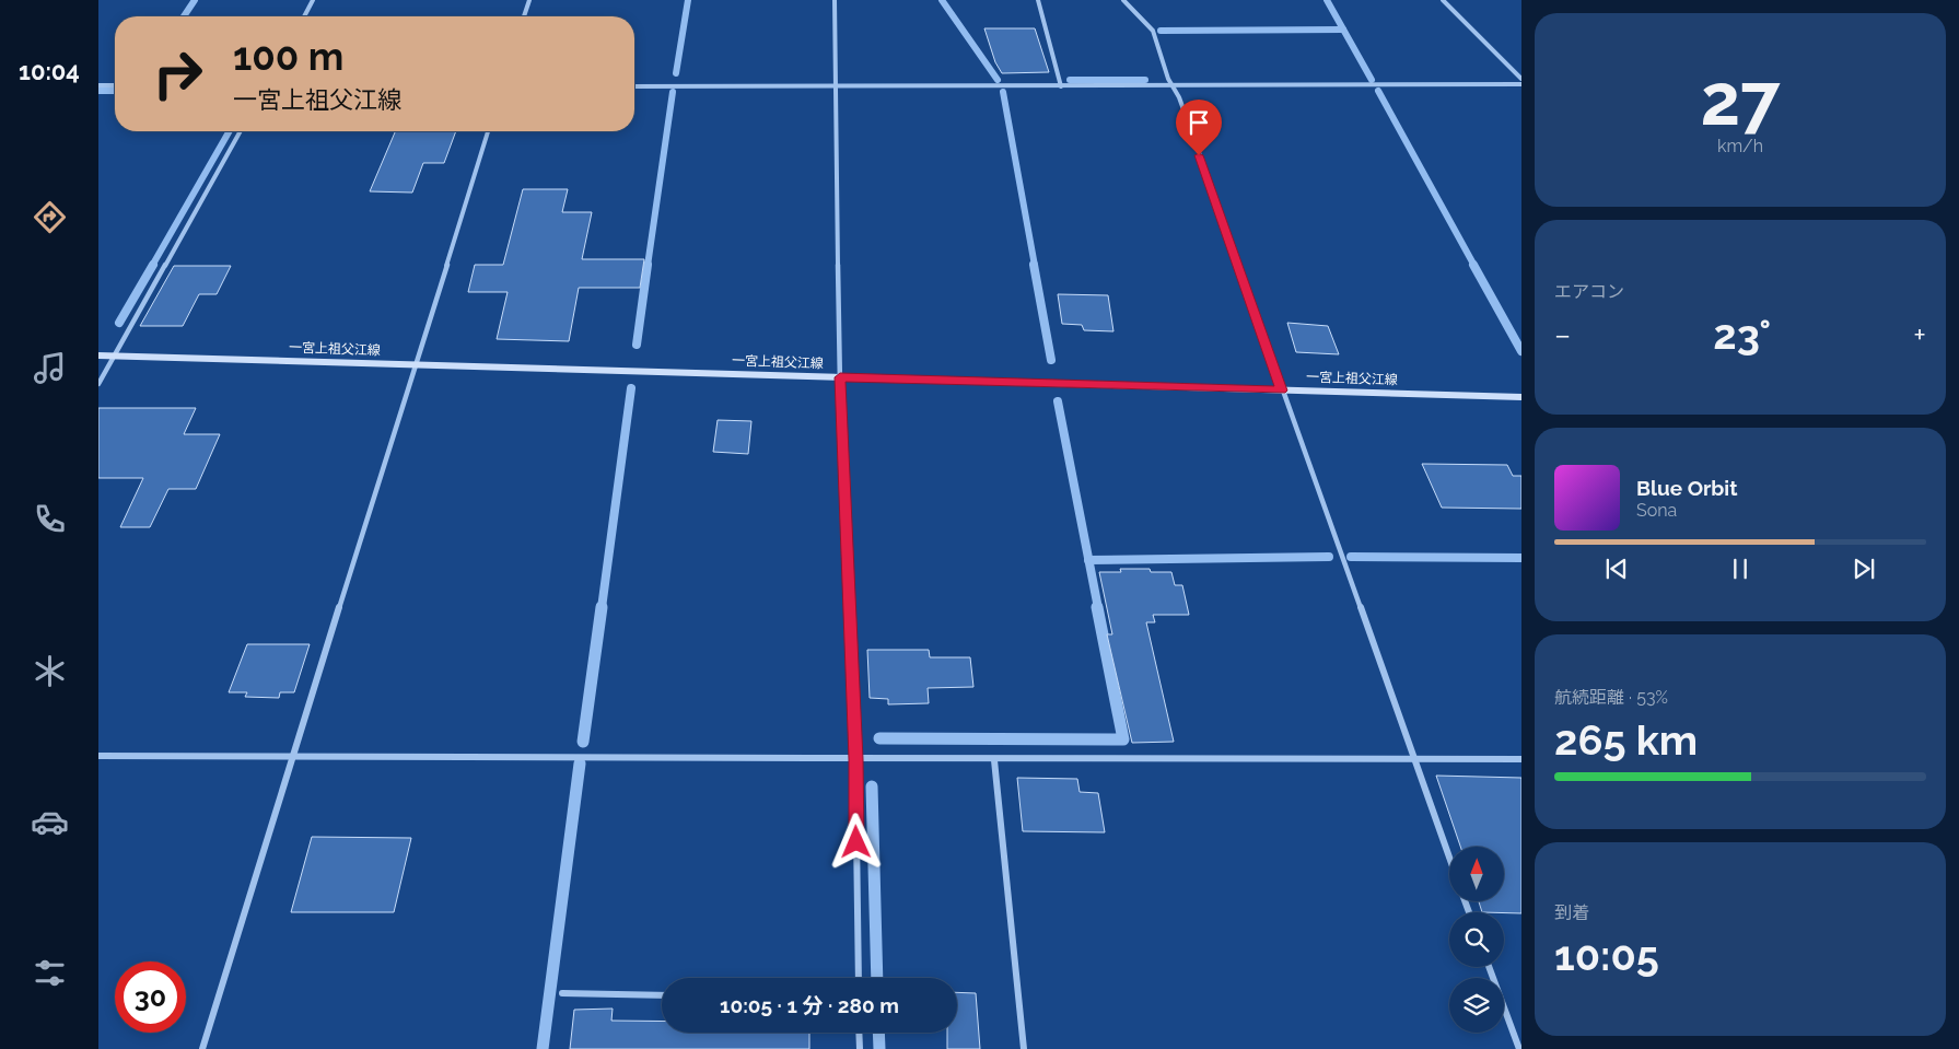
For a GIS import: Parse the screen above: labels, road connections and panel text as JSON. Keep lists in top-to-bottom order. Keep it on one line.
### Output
{"streets":{"main road":["一宮上祖父江線"]},"north":"top","page":{"tabs":"10:04","tile":[["27","km/h"],"エアコン",["航続距離 · 53%","265 km"],["到着","10:05"]],"turn":["100 m","一宮上祖父江線"],"heat":["−","23°","+"],"song":["Blue Orbit","Sona"],"limit":"30","trip":"10:05 · 1 分 · 280 m"}}
